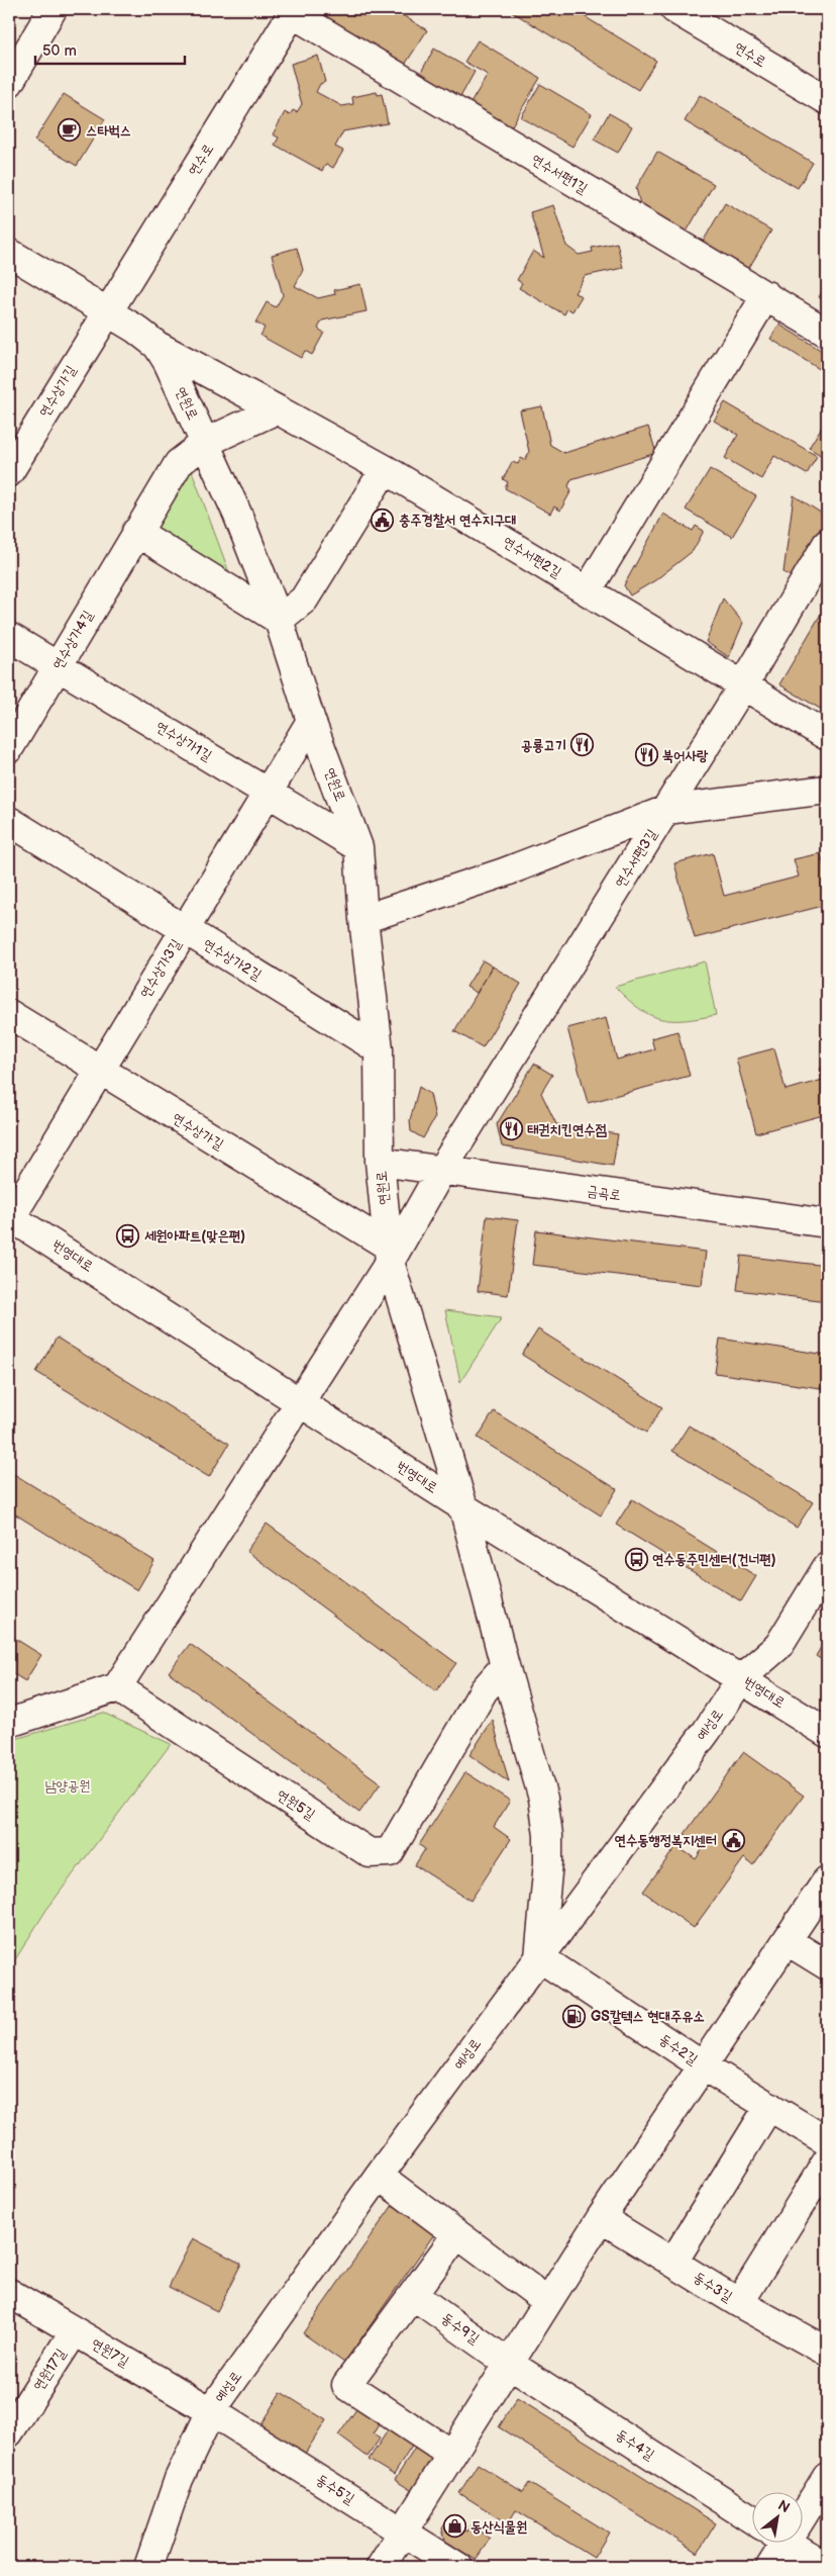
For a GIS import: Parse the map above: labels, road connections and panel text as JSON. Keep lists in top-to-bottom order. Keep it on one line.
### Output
{"streets":{"street":["연수로","연수서편1길","연수상가길","연원로","연수서편2길","연수상가4길","연수상가1길","연수서편3길","연수상가2길","연수상가3길","금곡로","번영대로","예성로","연원5길","동수2길","동수3길","동수9길","연원7길","연원17길","동수4길","동수5길"]},"crossings":[["연수로","연수서편1길"],["연수로","연수상가길"],["연수로","연원로"],["연수상가길","연원로"],["연수상가길","연수서편3길"],["연수상가길","연수상가3길"],["연원로","연수서편2길"],["연원로","연수상가4길"],["연원로","연수상가1길"],["연원로","연수서편3길"],["연원로","연수상가2길"],["연원로","연수상가3길"],["연원로","금곡로"],["연원로","번영대로"],["연수서편2길","연수서편3길"],["연수상가4길","연수상가1길"],["연수상가1길","연수상가3길"],["연수서편3길","금곡로"],["연수상가2길","연수상가3길"],["연수상가3길","번영대로"],["번영대로","예성로"],["예성로","동수2길"],["예성로","연원7길"],["예성로","동수5길"],["동수9길","동수4길"],["연원7길","연원17길"],["연원7길","동수5길"]],"parks":["남양공원"],"places":{"cafe":["스타벅스"],"public building":["충주경찰서 연수지구대","연수동행정복지센터"],"restaurant":["공룡고기","북어사랑","태권치킨연수점"],"bus stop":["세원아파트(맞은편)","연수동주민센터(건너편)"],"fuel station":["GS칼텍스 현대주유소"],"shop":["동산식물원"]},"scale_bar":"50 m","north":"top right"}
